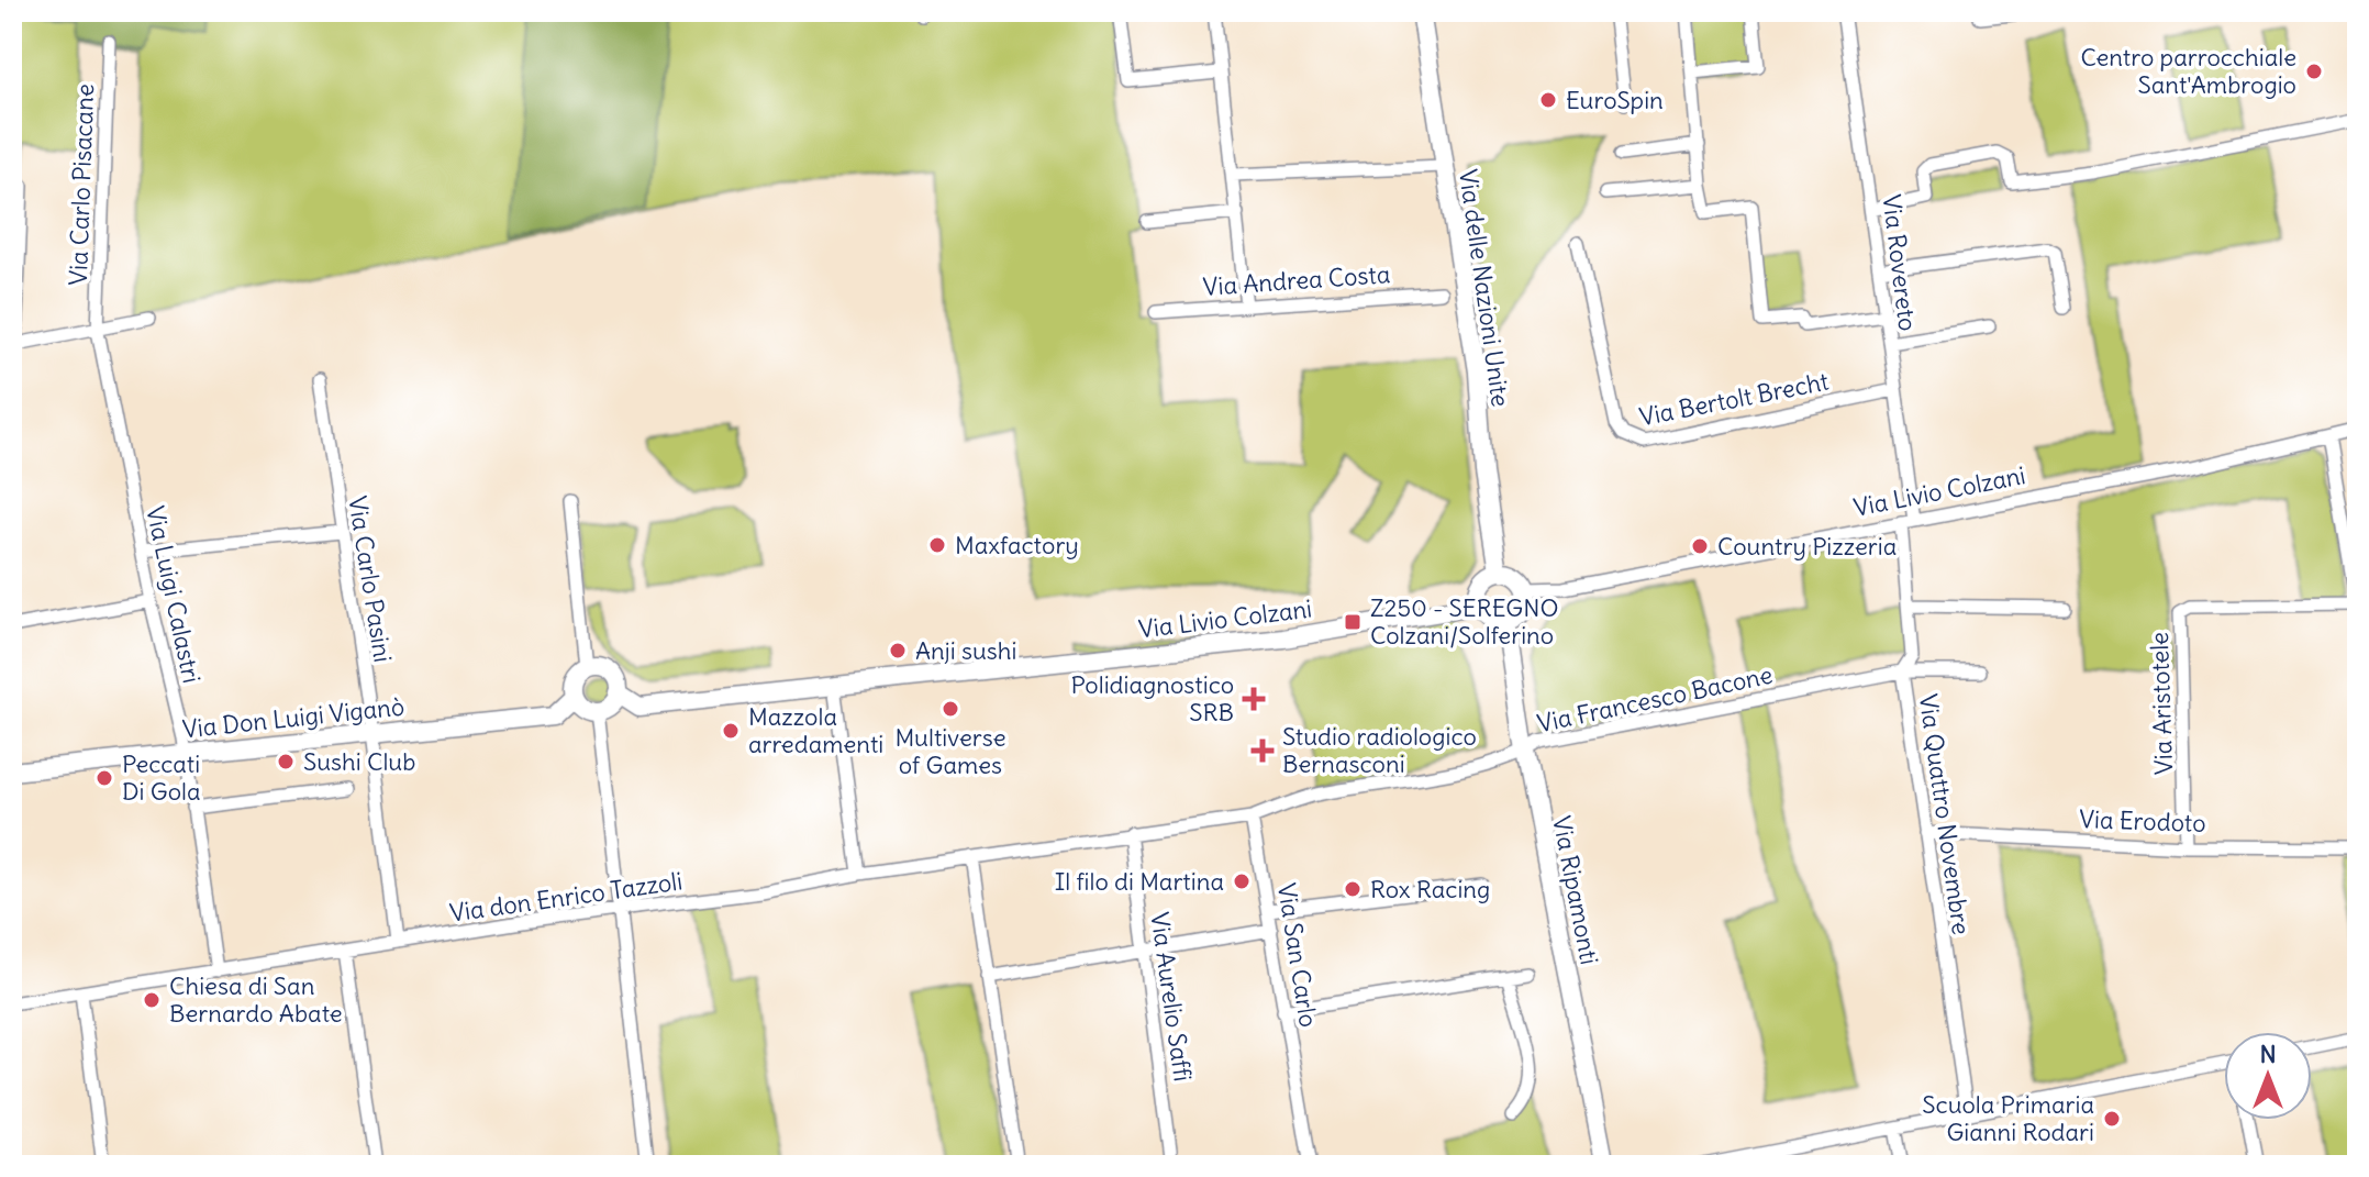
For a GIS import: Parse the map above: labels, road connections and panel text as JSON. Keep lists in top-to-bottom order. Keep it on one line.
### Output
{"streets":{"street":["Via Carlo Pisacane","Via Rovereto","Via Andrea Costa","Via delle Nazioni Unite","Via Bertolt Brecht","Via Livio Colzani","Via Carlo Pasini","Via Luigi Calastri","Via Francesco Bacone","Via Aristotele","Via Don Luigi Viganò","Via Quattro Novembre","Via Erodoto","Via Ripamonti","Via don Enrico Tazzoli","Via San Carlo","Via Aurelio Saffi"]},"crossings":[["Via Carlo Pisacane","Via Luigi Calastri"],["Via Rovereto","Via Bertolt Brecht"],["Via Rovereto","Via Livio Colzani"],["Via Rovereto","Via Quattro Novembre"],["Via delle Nazioni Unite","Via Livio Colzani"],["Via delle Nazioni Unite","Via Ripamonti"],["Via Livio Colzani","Via Aristotele"],["Via Livio Colzani","Via Quattro Novembre"],["Via Livio Colzani","Via Ripamonti"],["Via Carlo Pasini","Via Don Luigi Viganò"],["Via Carlo Pasini","Via don Enrico Tazzoli"],["Via Luigi Calastri","Via Don Luigi Viganò"],["Via Luigi Calastri","Via don Enrico Tazzoli"],["Via Francesco Bacone","Via Quattro Novembre"],["Via Francesco Bacone","Via Ripamonti"],["Via Francesco Bacone","Via don Enrico Tazzoli"],["Via Francesco Bacone","Via San Carlo"],["Via Aristotele","Via Erodoto"],["Via Quattro Novembre","Via Erodoto"],["Via don Enrico Tazzoli","Via San Carlo"],["Via don Enrico Tazzoli","Via Aurelio Saffi"]],"places":{"other":["Centro parrocchiale Sant'Ambrogio","EuroSpin","Maxfactory","Country Pizzeria","Anji sushi","Multiverse of Games","Mazzola arredamenti","Sushi Club","Peccati Di Gola","Il filo di Martina","Rox Racing","Chiesa di San Bernardo Abate","Scuola Primaria Gianni Rodari"],"transit":["Z250 - SEREGNO Colzani/Solferino"],"health":["Polidiagnostico SRB","Studio radiologico Bernasconi"]},"north":"top"}
